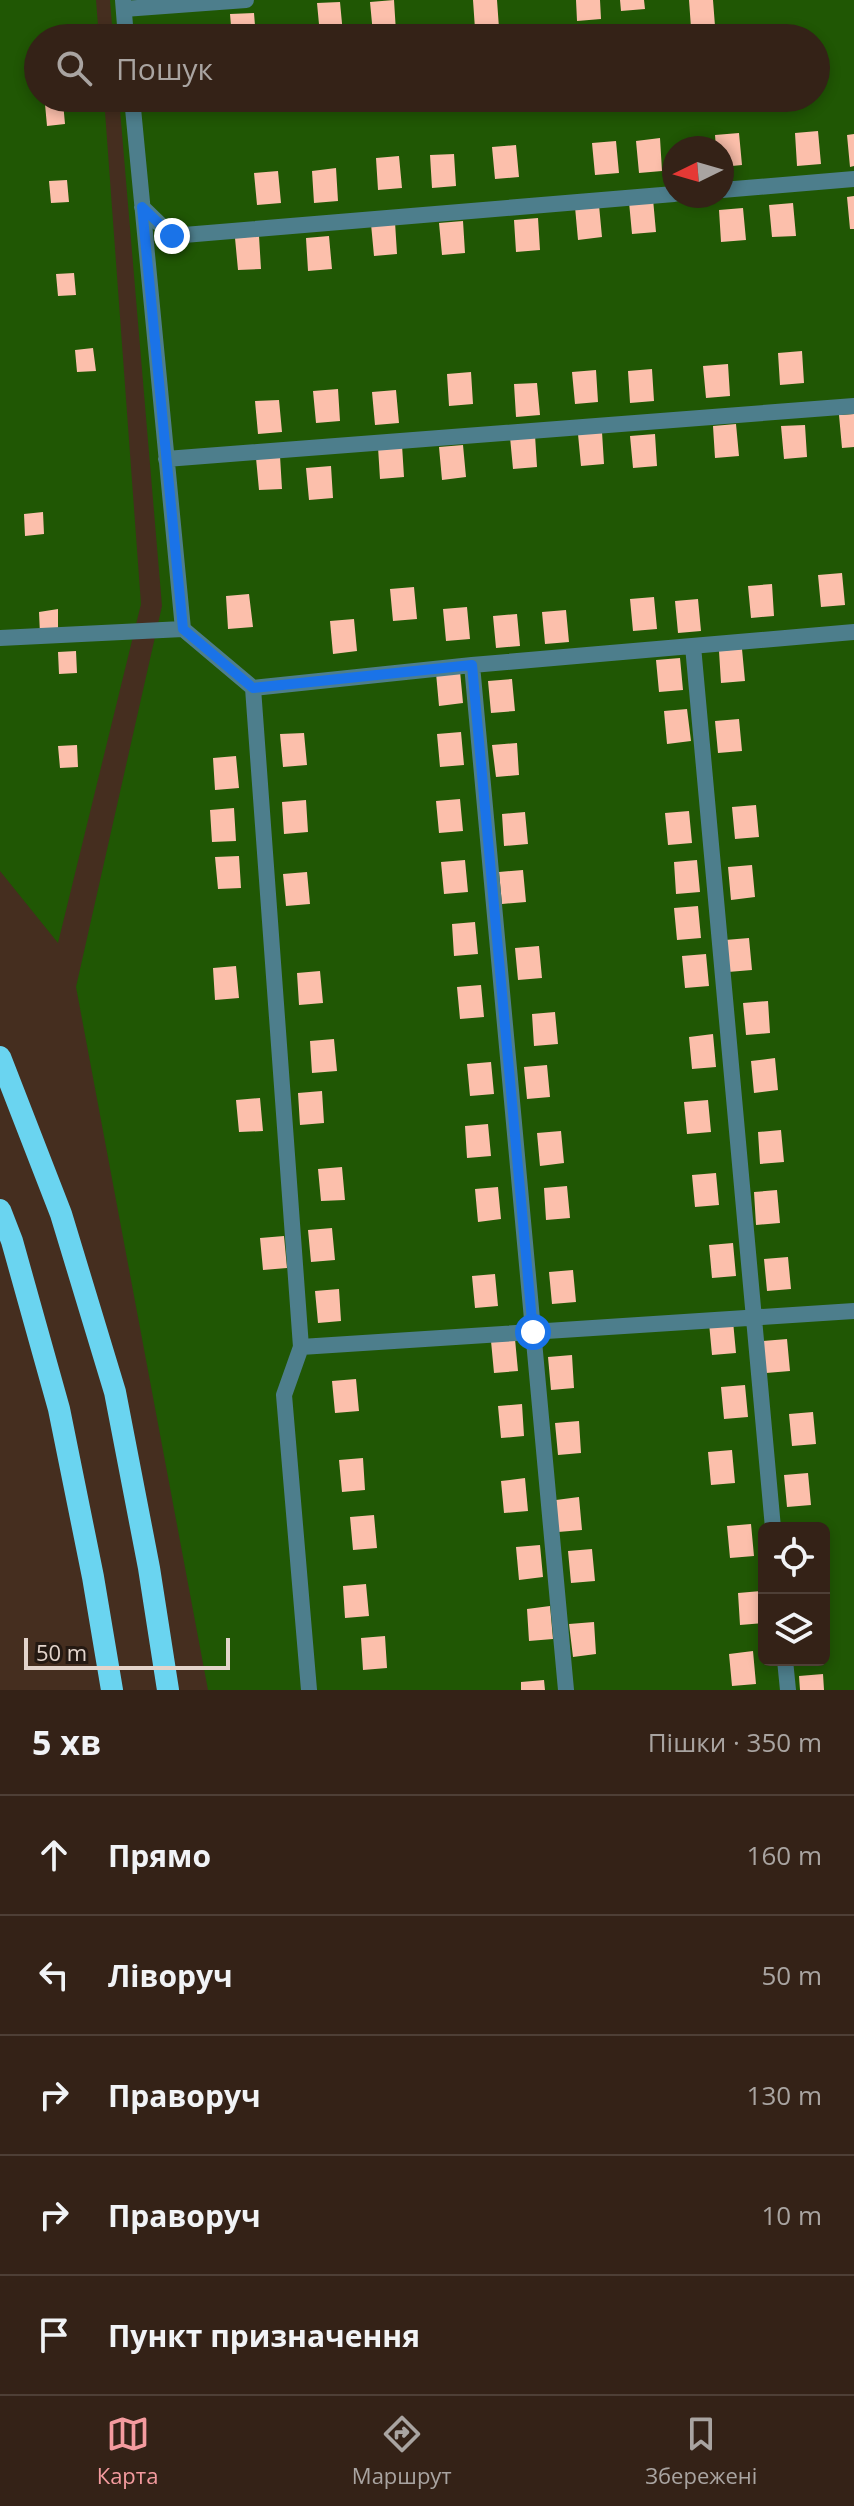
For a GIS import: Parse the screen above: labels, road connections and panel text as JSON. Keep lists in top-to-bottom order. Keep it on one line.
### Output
{"scale_bar":"50 m","north":"left","page":{"search":"Пошук","scale":"50 m","heading":["5 хв","Пішки · 350 m"],"list":[["Прямо","160 m"],["Ліворуч","50 m"],["Праворуч","130 m"],["Праворуч","10 m"],"Пункт призначення"],"nav":["Карта","Маршрут","Збережені"]}}
